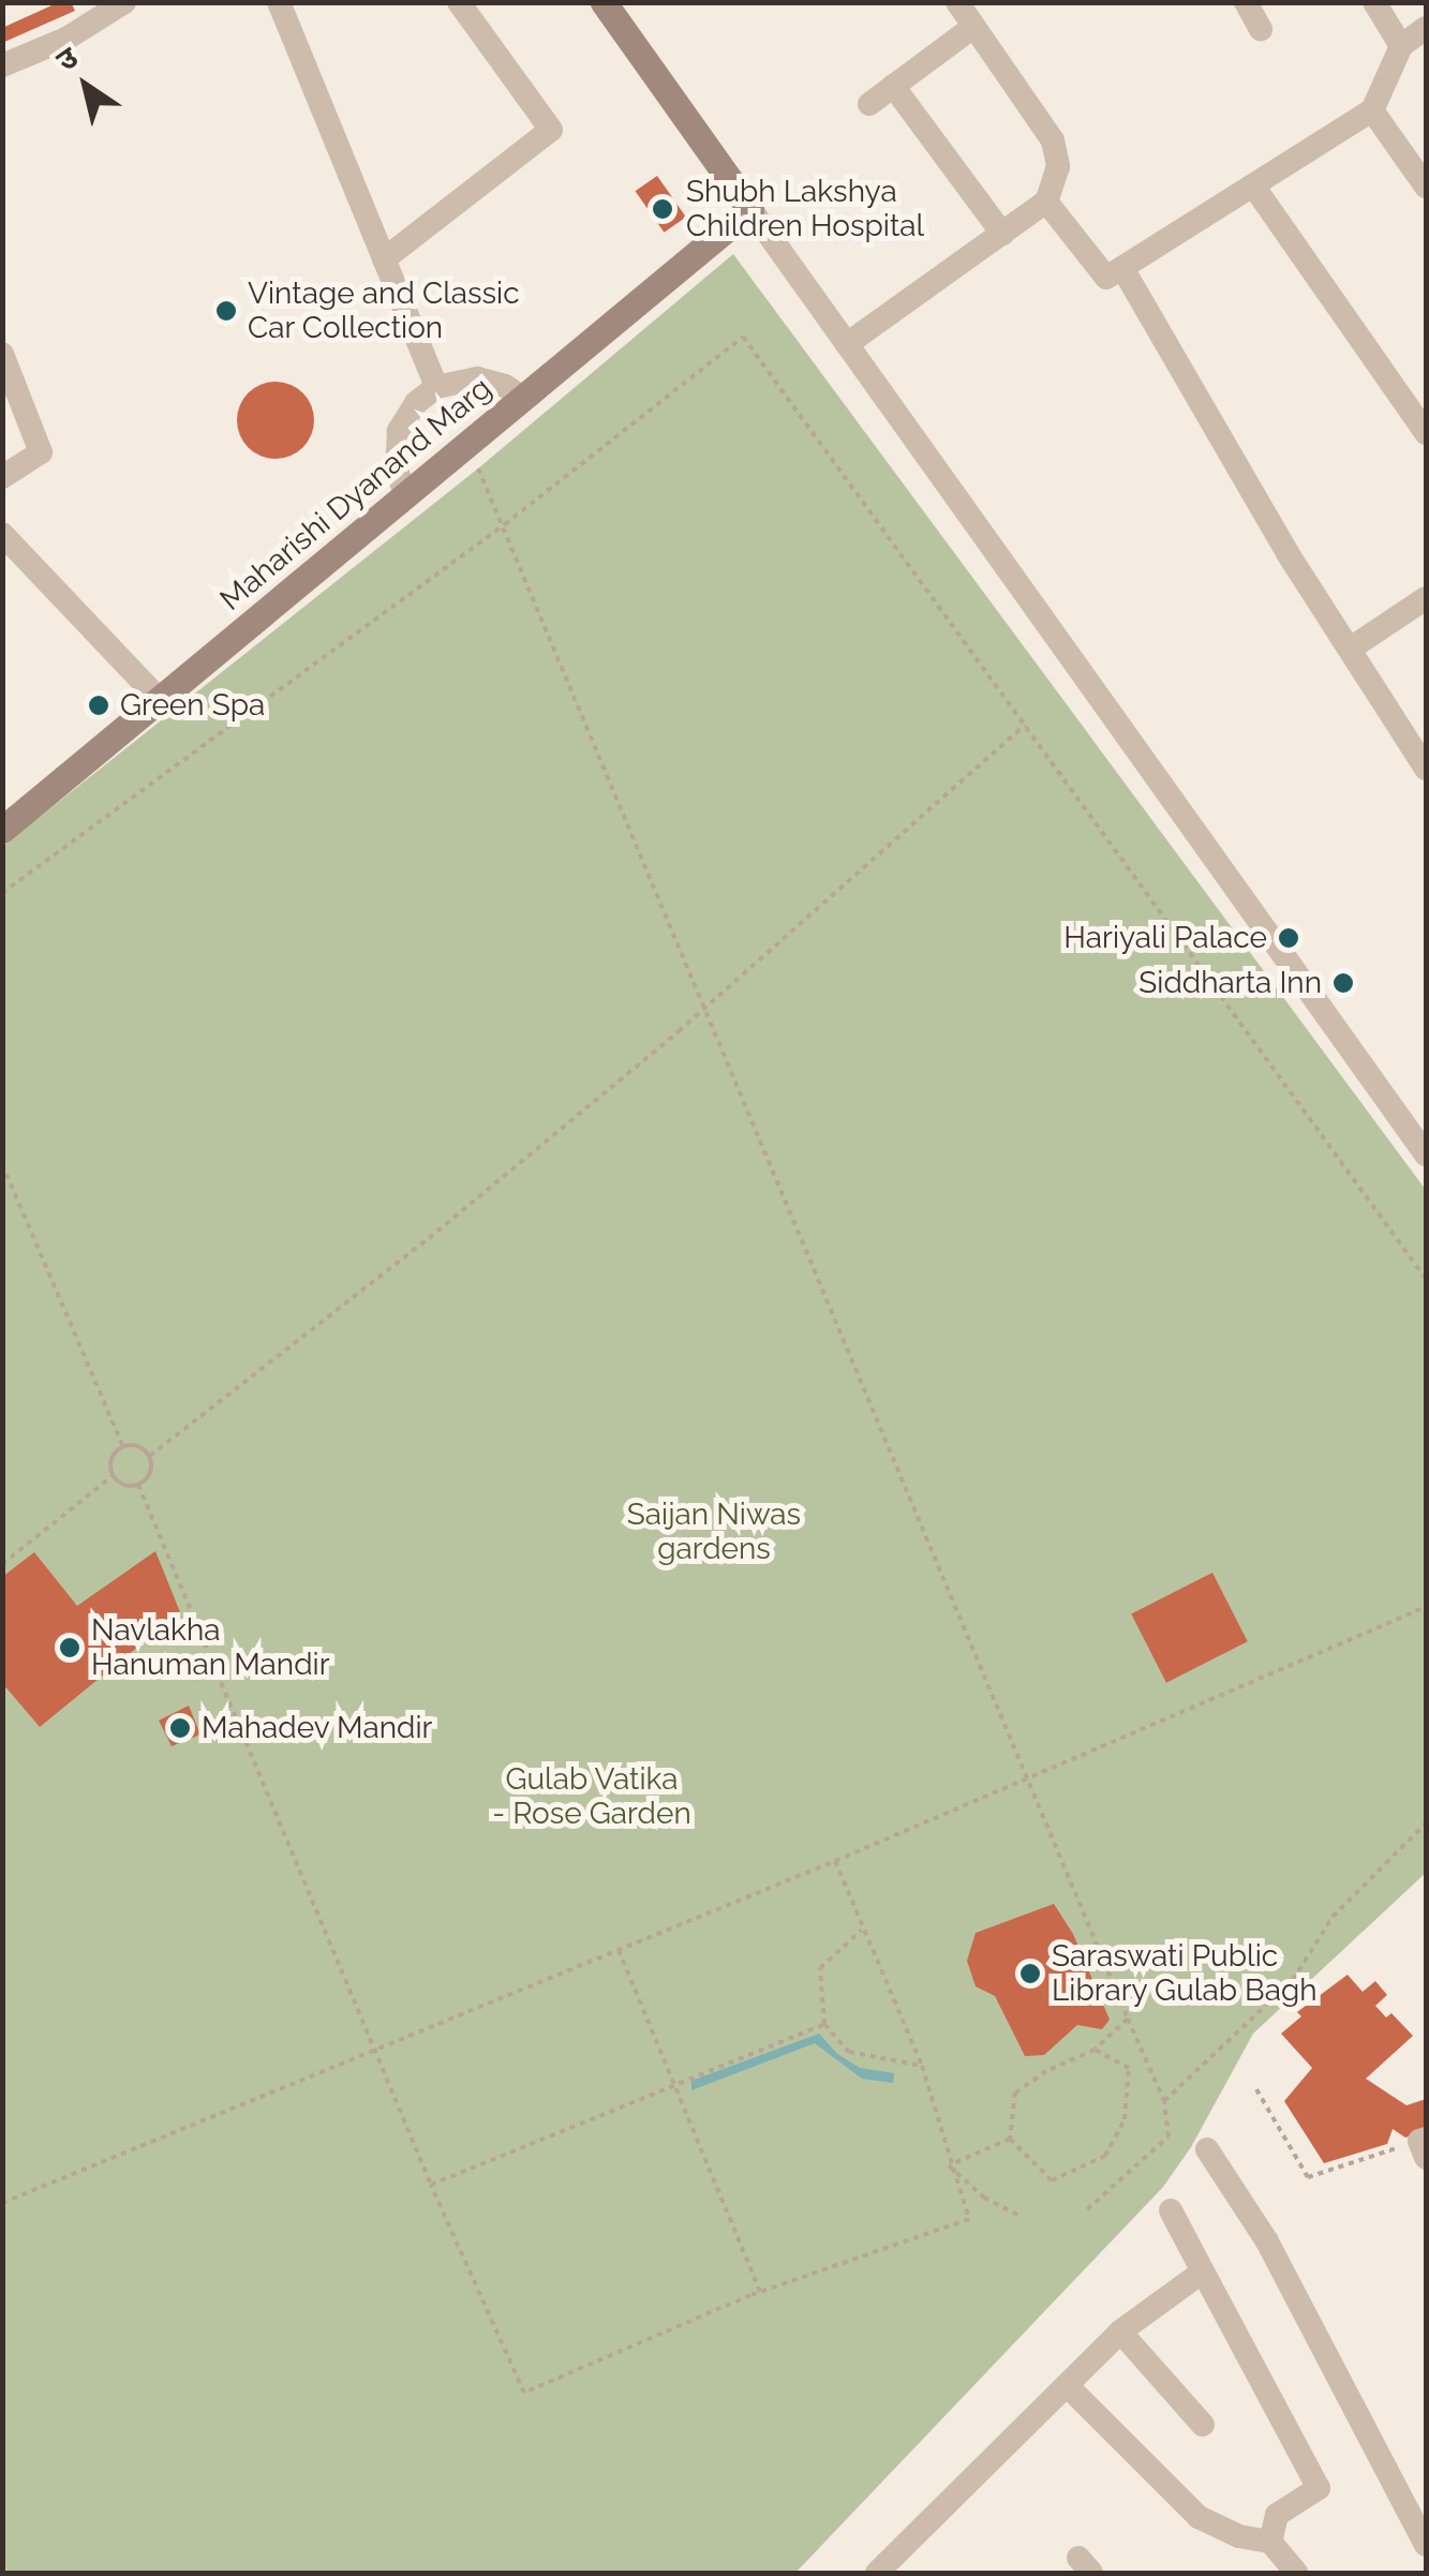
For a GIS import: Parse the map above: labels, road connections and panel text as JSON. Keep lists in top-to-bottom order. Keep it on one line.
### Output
{"streets":{"main road":["Maharishi Dyanand Marg"]},"parks":["Saijan Niwas gardens","Gulab Vatika - Rose Garden"],"places":["Shubh Lakshya Children Hospital","Vintage and Classic Car Collection","Green Spa","Hariyali Palace","Siddharta Inn","Navlakha Hanuman Mandir","Mahadev Mandir","Saraswati Public Library Gulab Bagh"],"north":"top left"}
